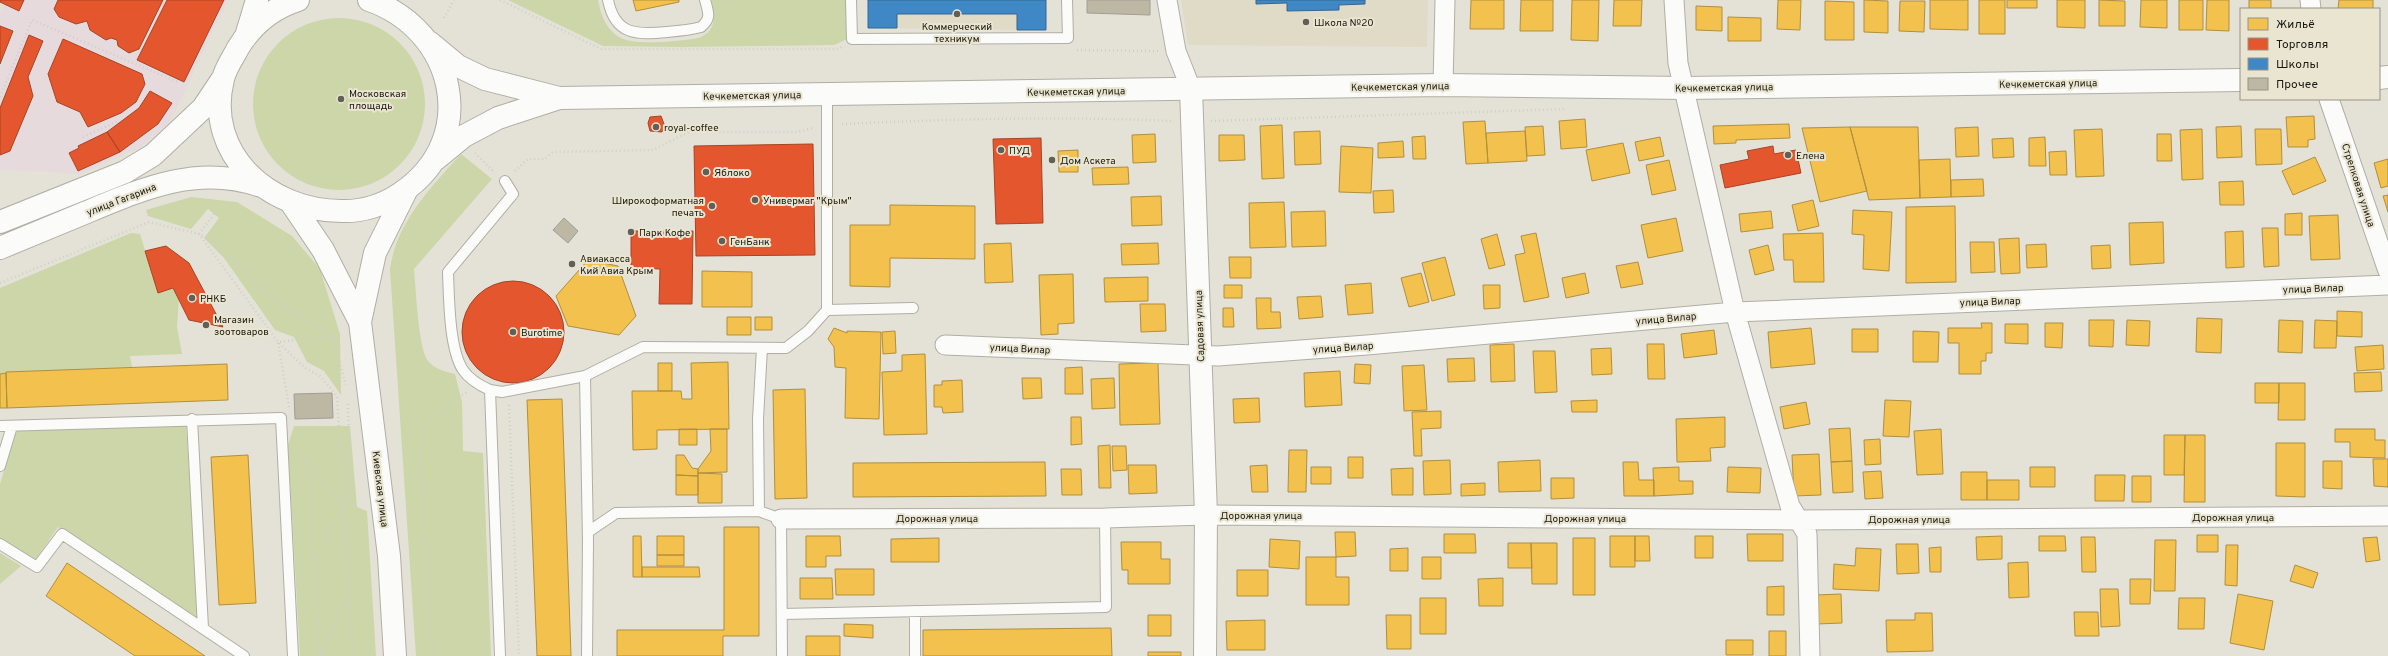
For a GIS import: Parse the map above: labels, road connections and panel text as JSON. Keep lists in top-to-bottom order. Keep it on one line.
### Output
{"streets":{"main road":["Кечкеметская улица","улица Гагарина","Садовая улица","Киевская улица"],"street":["Стрелковая улица","улица Вилар","Дорожная улица"]},"crossings":[["Кечкеметская улица","Садовая улица"],["улица Вилар","Садовая улица"],["Садовая улица","Дорожная улица"]],"places":["Коммерческий техникум","Школа №20","Московская площадь","royal-coffee","ПУД","Елена","Дом Аскета","Яблоко","Универмаг \"Крым\"","Широкоформатная печать","Парк Кофе","ГенБанк","Авиакасса Кий Авиа Крым","РНКБ","Магазин зоотоваров","Burotime"],"legend":["Жильё","Торговля","Школы","Прочее"]}
